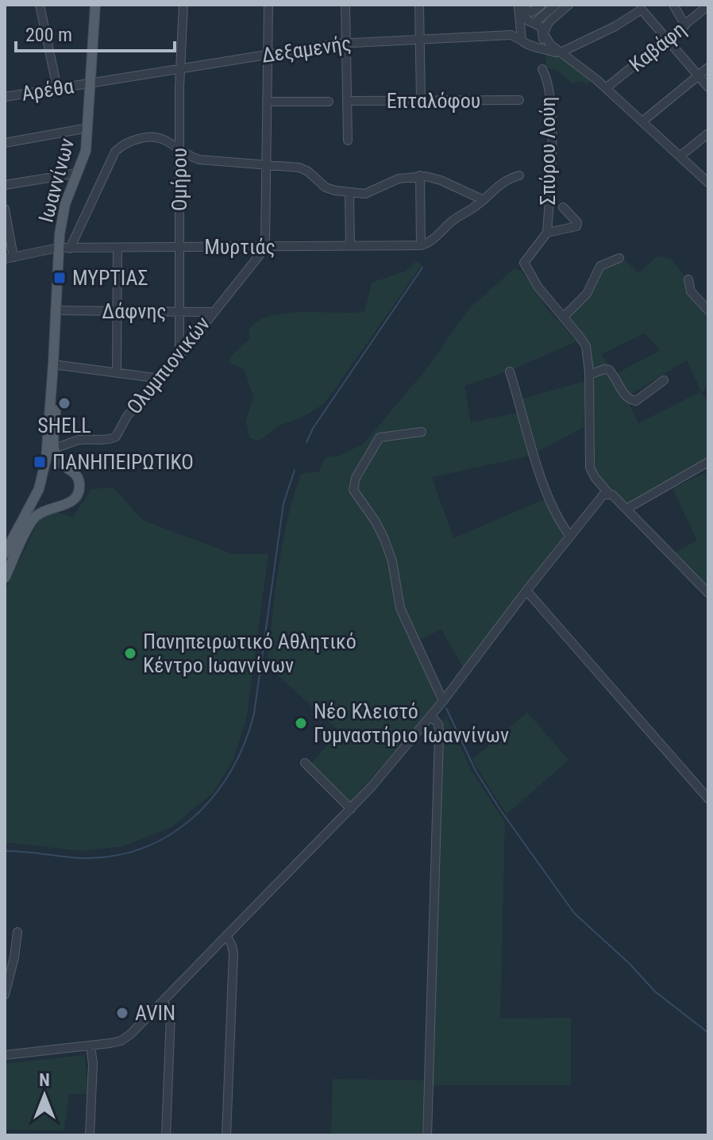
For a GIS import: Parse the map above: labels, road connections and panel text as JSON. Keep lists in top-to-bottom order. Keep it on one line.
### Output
{"streets":{"main road":["Ιωαννίνων"],"street":["Καβάφη","Δεξαμενής","Αρέθα","Επταλόφου","Σπύρου Λούη","Ομήρου","Μυρτιάς","Δάφνης","Ολυμπιονικών"]},"crossings":[["Δεξαμενής","Αρέθα"],["Δεξαμενής","Ομήρου"],["Δεξαμενής","Ιωαννίνων"],["Αρέθα","Ιωαννίνων"],["Σπύρου Λούη","Μυρτιάς"],["Ομήρου","Μυρτιάς"],["Ομήρου","Δάφνης"],["Ομήρου","Ολυμπιονικών"],["Ιωαννίνων","Μυρτιάς"],["Ιωαννίνων","Δάφνης"],["Μυρτιάς","Ολυμπιονικών"],["Δάφνης","Ολυμπιονικών"]],"places":{"transit":["ΜΥΡΤΙΑΣ","ΠΑΝΗΠΕΙΡΩΤΙΚΟ"],"other":["SHELL","Πανηπειρωτικό Αθλητικό Κέντρο Ιωαννίνων","Νέο Κλειστό Γυμναστήριο Ιωαννίνων","AVIN"]},"scale_bar":"200 m","north":"top"}
